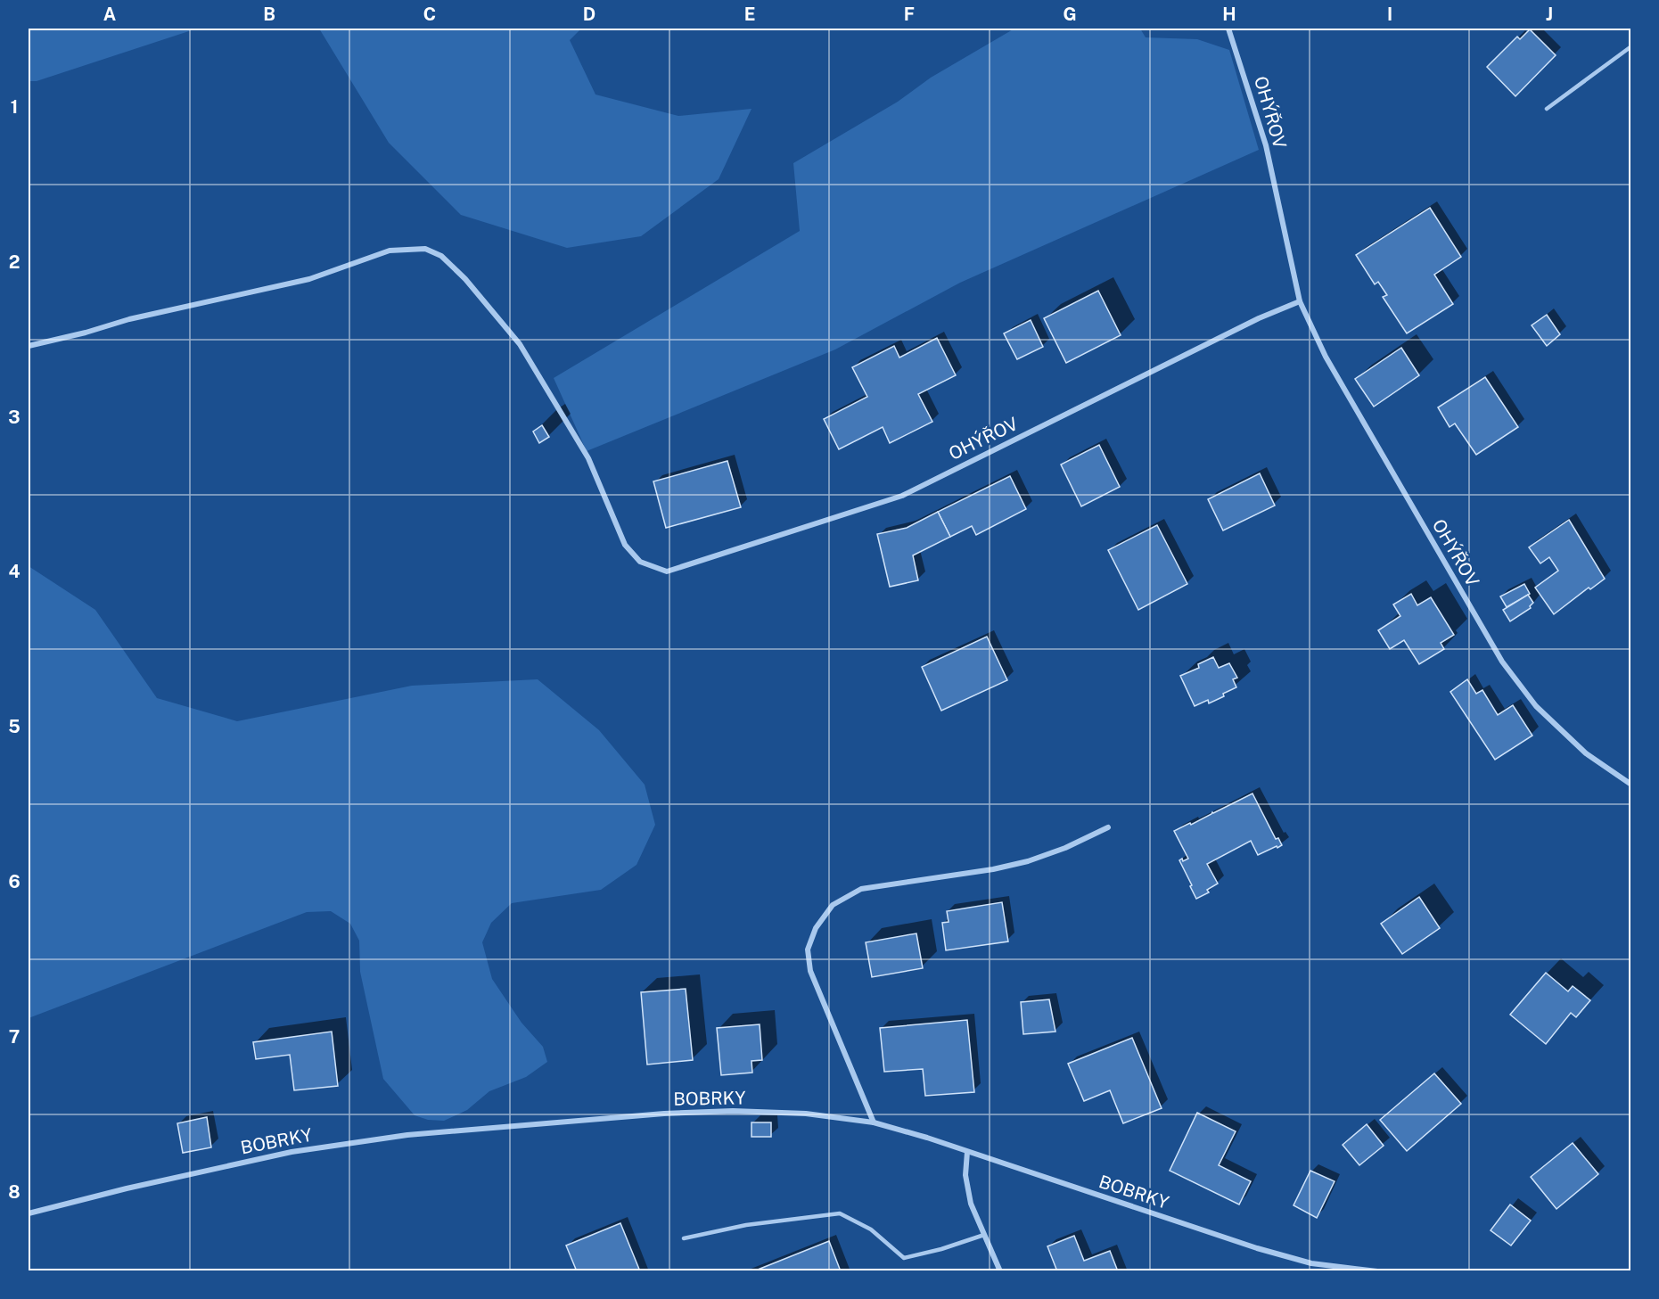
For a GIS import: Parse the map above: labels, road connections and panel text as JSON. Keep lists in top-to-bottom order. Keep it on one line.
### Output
{"streets":{"street":["OHÝŘOV","BOBRKY"]},"grid":{"columns":["A","B","C","D","E","F","G","H","I","J"],"rows":["1","2","3","4","5","6","7","8"]}}
